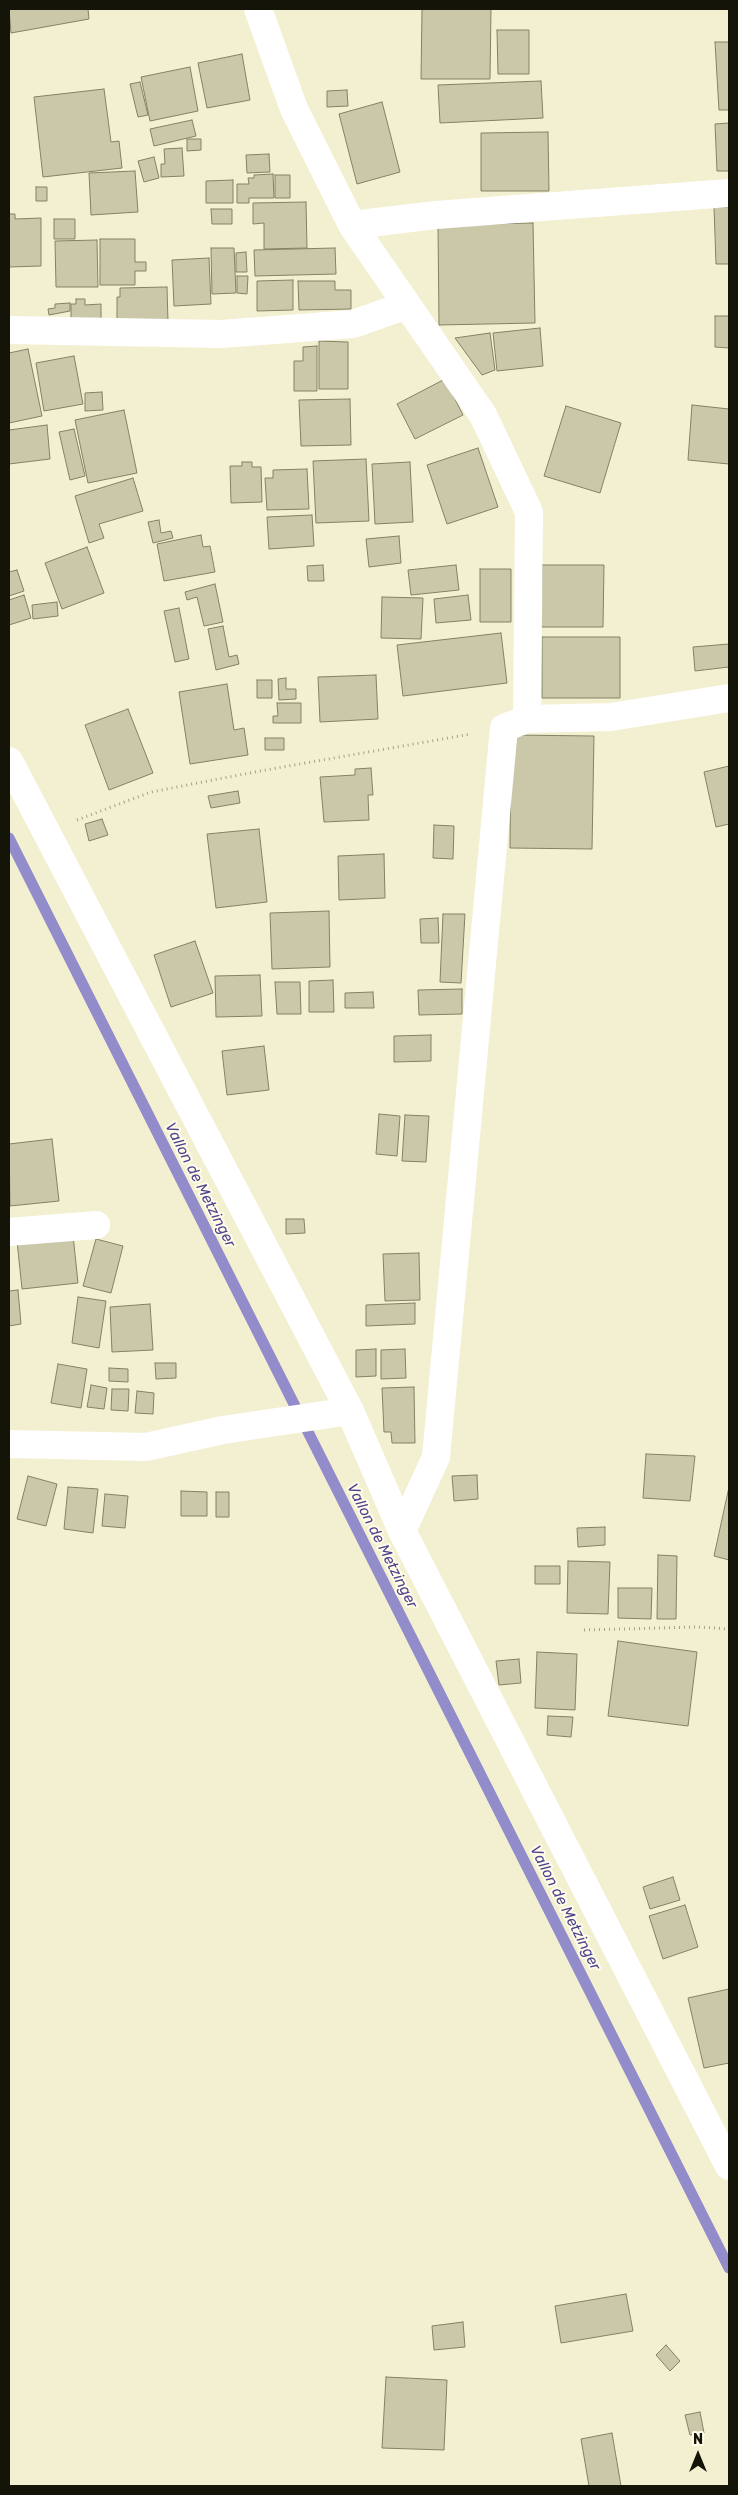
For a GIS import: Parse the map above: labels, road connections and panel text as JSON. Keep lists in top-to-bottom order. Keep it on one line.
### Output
{"water":["Vallon de Metzinger"],"north":"top"}
